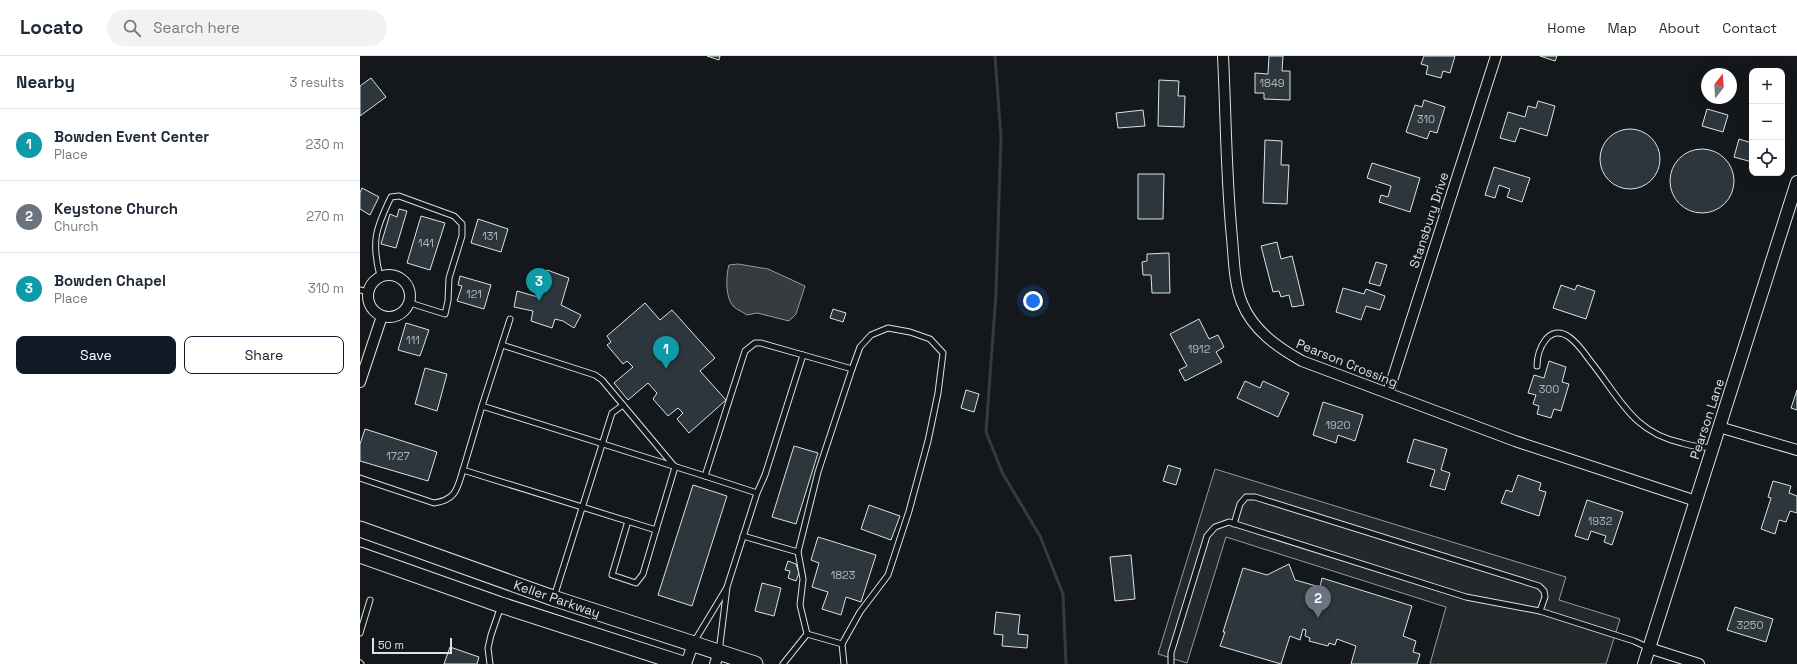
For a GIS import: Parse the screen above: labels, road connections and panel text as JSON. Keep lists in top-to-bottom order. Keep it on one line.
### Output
{"streets":{"main road":["Keller Parkway"],"street":["Stansbury Drive","Pearson Crossing","Pearson Lane"]},"crossings":[["Stansbury Drive","Pearson Crossing"],["Pearson Crossing","Pearson Lane"]],"house_numbers":["1849","310","131","141","121","111","1912","300","1920","1727","1932","1823","3250"],"scale_bar":"50 m","north":"top","page":{"header":"Locato","search":"Search here","nav":["Home","Map","About","Contact"],"heading":["Nearby","3 results"],"map_buttons":["+","−"],"list":[{"mark":"1","name":"Bowden Event Center","note":"Place","value":"230 m"},{"mark":"2","name":"Keystone Church","note":"Church","value":"270 m"},{"mark":"3","name":"Bowden Chapel","note":"Place","value":"310 m"}],"pins":["3","1","2"],"buttons":["Save","Share"],"scale":"50 m"}}
